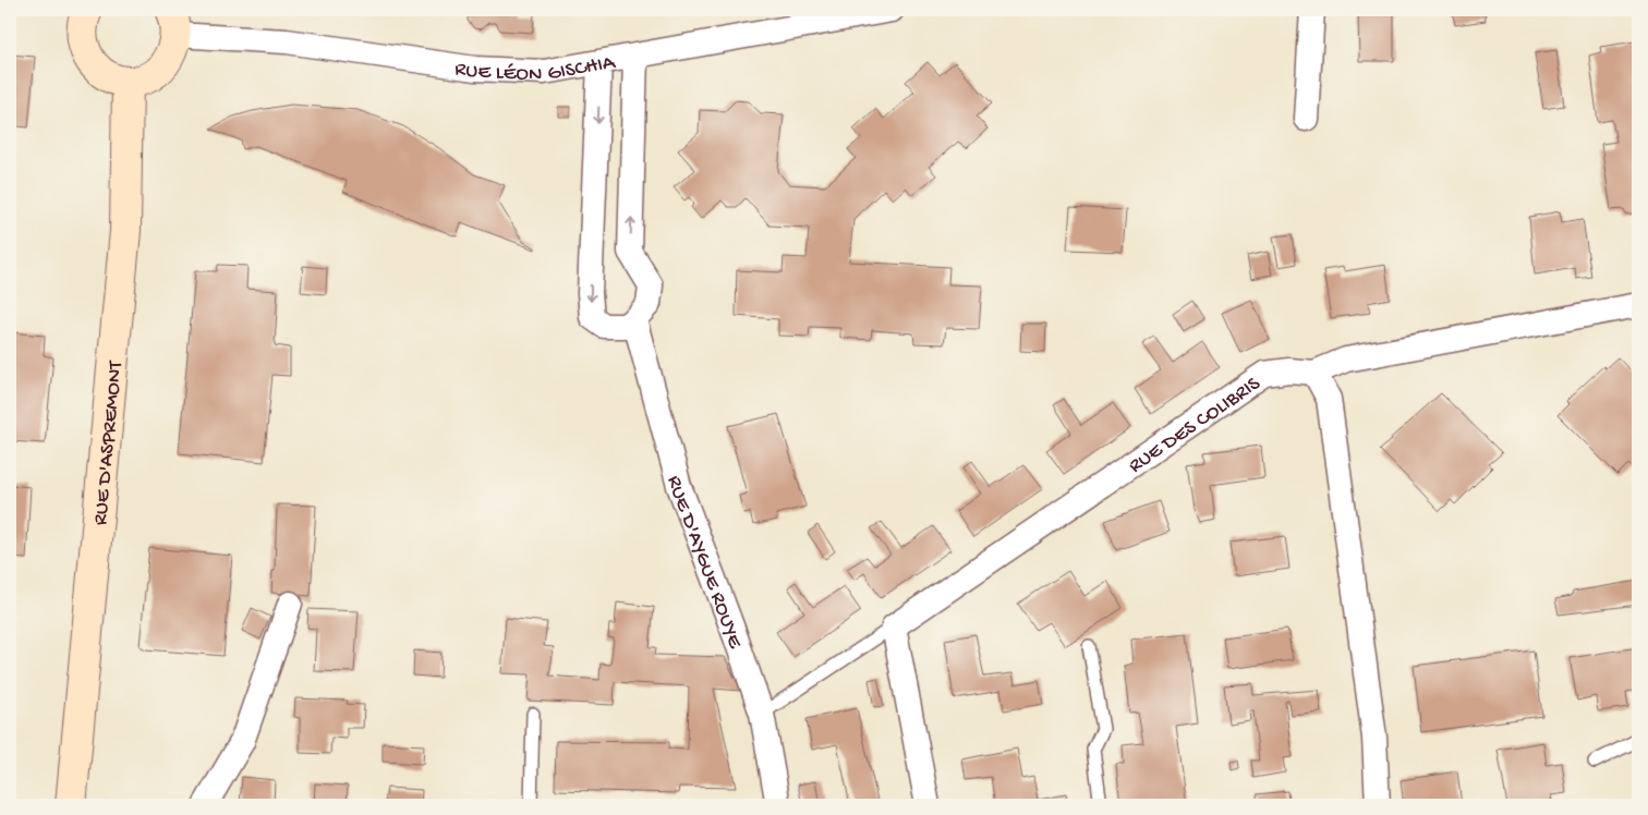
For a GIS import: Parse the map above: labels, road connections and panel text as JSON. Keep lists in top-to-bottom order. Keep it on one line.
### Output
{"streets":{"main road":["RUE D'ASPREMONT"],"street":["RUE LÉON GISCHIA","RUE DES COLIBRIS","RUE D'AYGUE ROUYE"]}}
